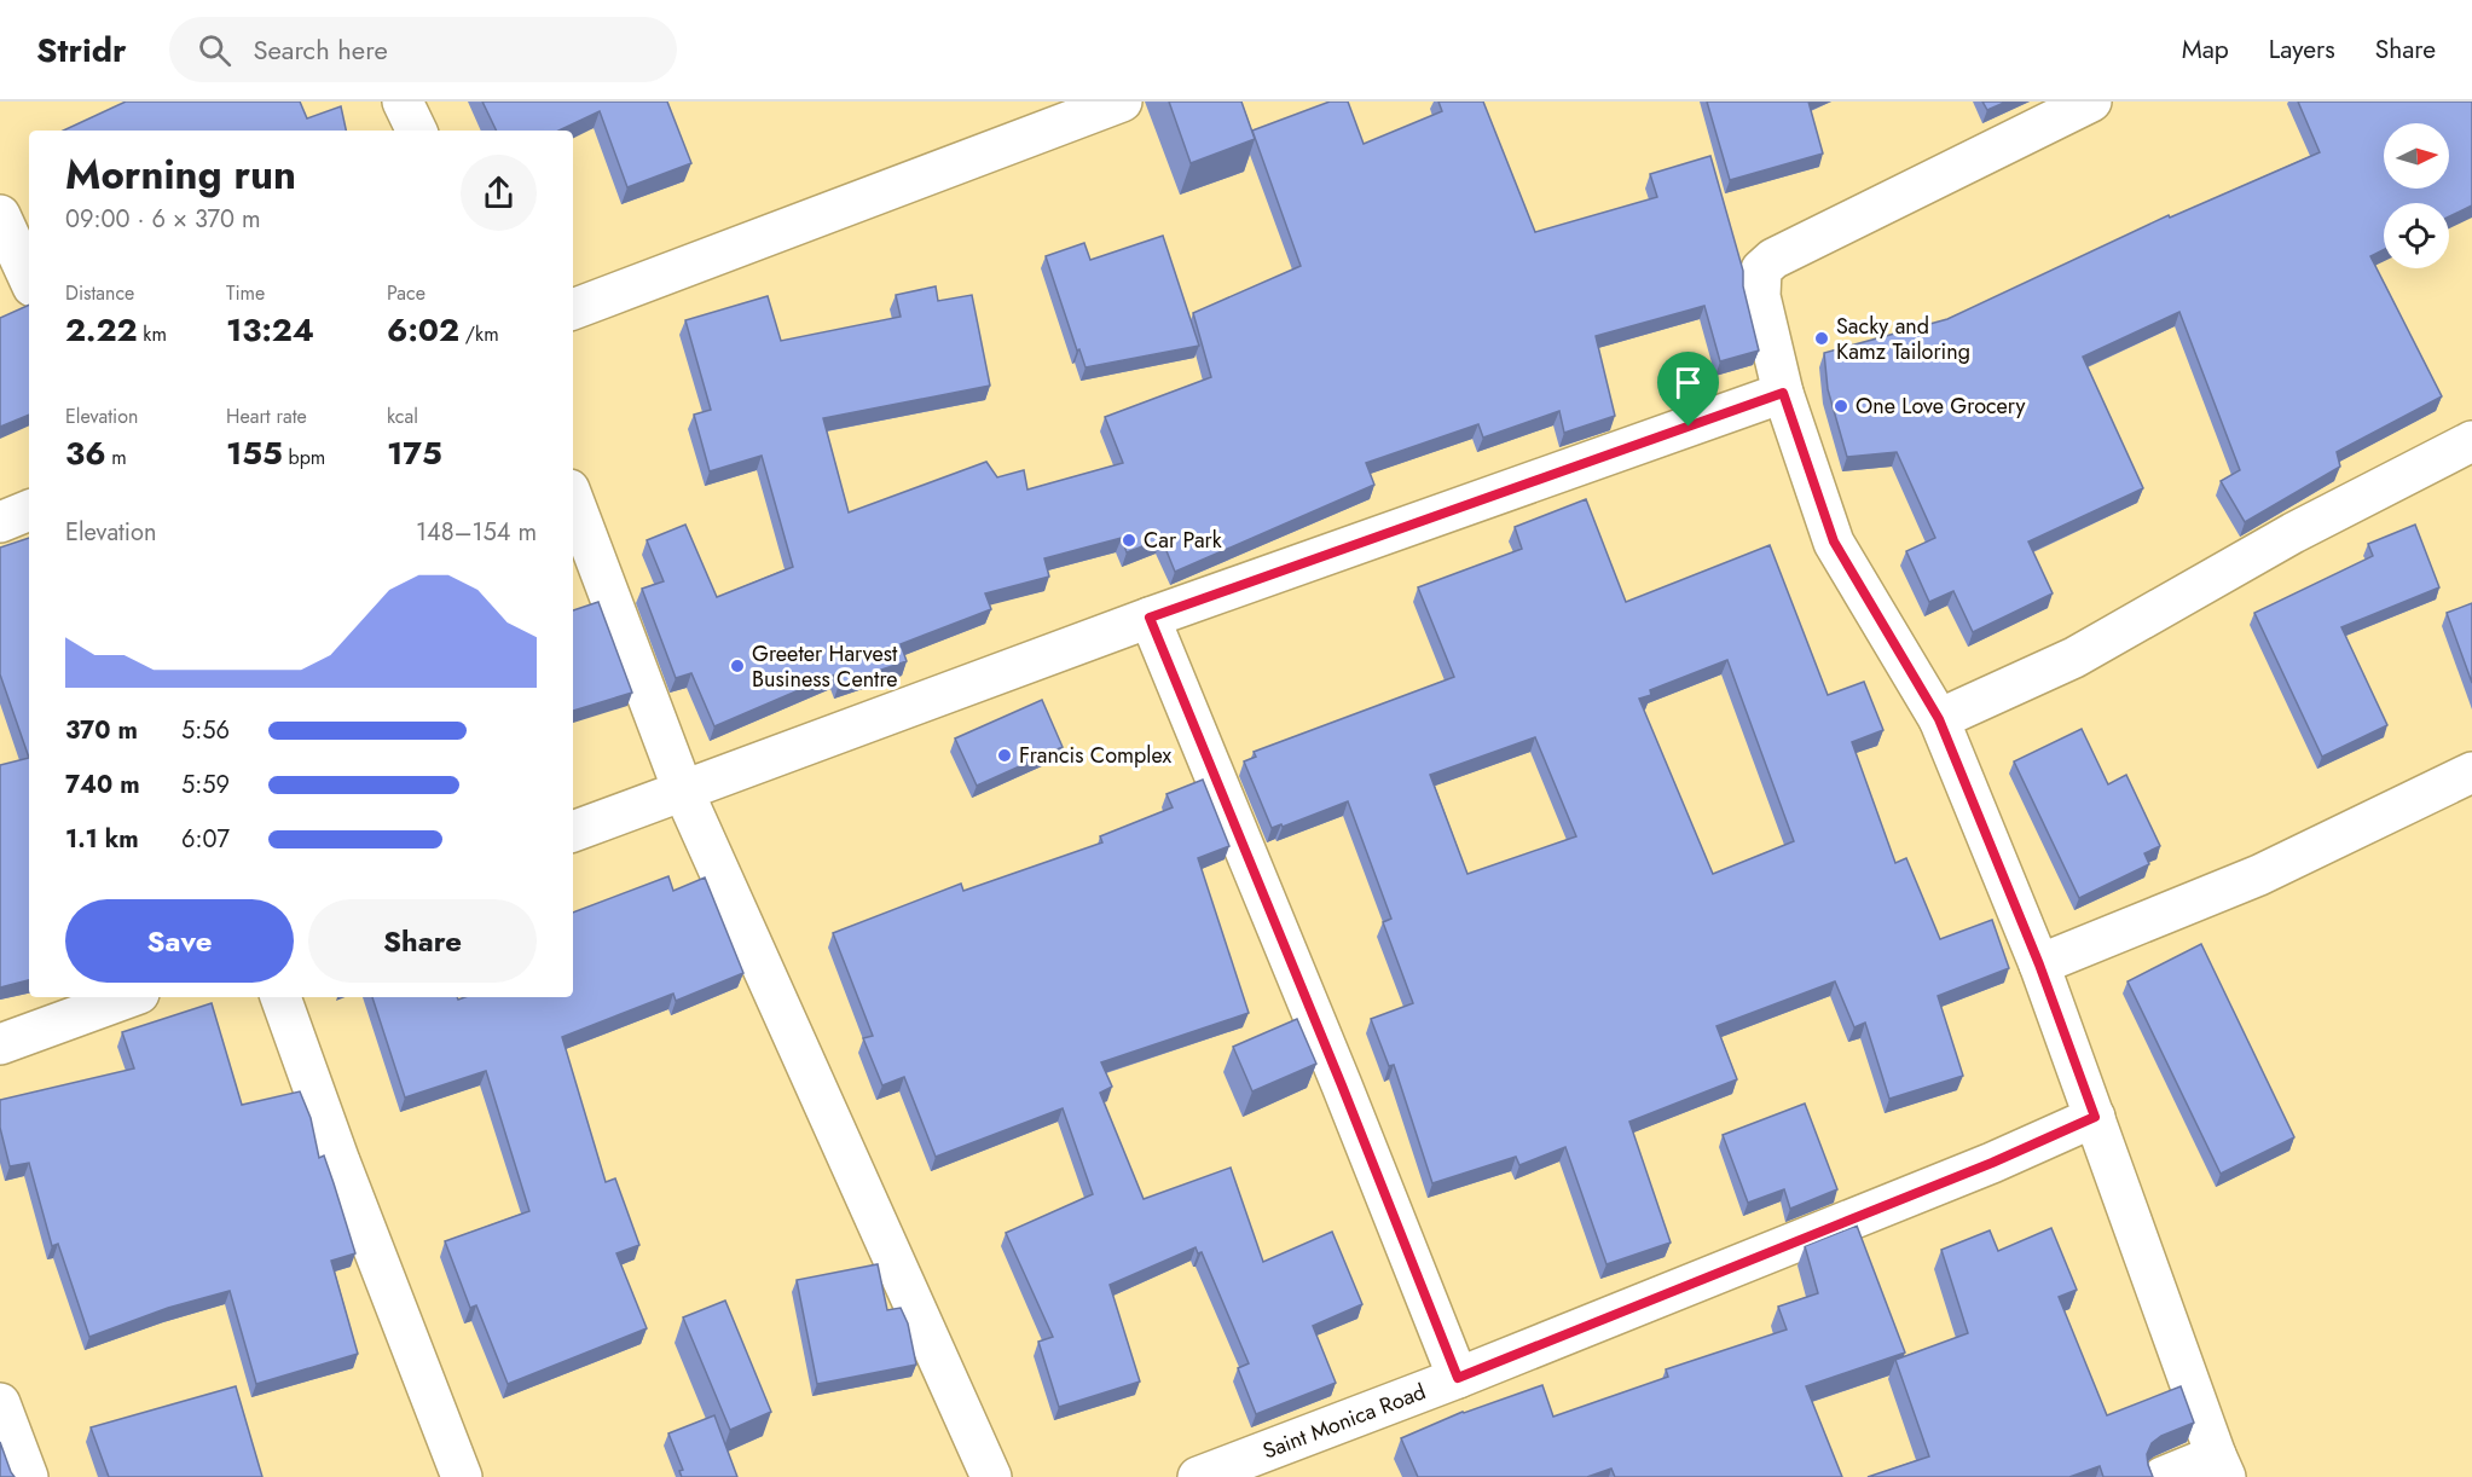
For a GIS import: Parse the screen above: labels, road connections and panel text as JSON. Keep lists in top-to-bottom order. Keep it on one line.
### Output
{"streets":{"street":["Saint Monica Road"]},"places":["Sacky and Kamz Tailoring","One Love Grocery","Car Park","Greeter Harvest Business Centre","Francis Complex"],"north":"right","page":{"header":"Stridr","search":"Search here","nav":["Map","Layers","Share"],"heading":["Morning run","09:00 · 6 × 370 m"],"stats":[["Distance","2.22 km"],["Time","13:24"],["Pace","6:02 /km"],["Elevation","36 m"],["Heart rate","155 bpm"],["kcal","175"]],"chart":["Elevation","148–154 m"],"list":[{"name":"370 m","note":"5:56"},{"name":"740 m","note":"5:59"},{"name":"1.1 km","note":"6:07"}],"buttons":["Save","Share"]}}
